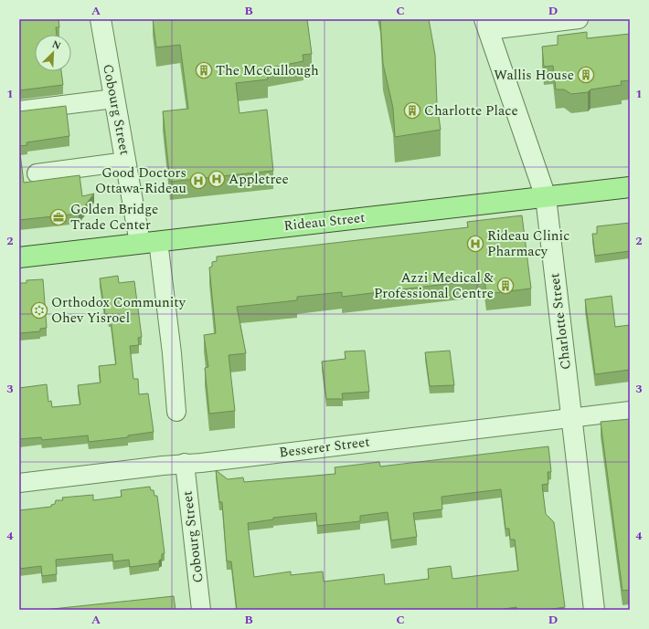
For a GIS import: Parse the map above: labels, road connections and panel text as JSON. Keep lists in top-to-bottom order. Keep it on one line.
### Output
{"streets":{"main road":["Rideau Street"],"street":["Cobourg Street","Charlotte Street","Besserer Street"]},"crossings":[["Cobourg Street","Rideau Street"],["Cobourg Street","Besserer Street"],["Rideau Street","Charlotte Street"],["Charlotte Street","Besserer Street"]],"places":{"building":["The McCullough","Wallis House","Charlotte Place","Azzi Medical & Professional Centre"],"hospital":["Appletree","Good Doctors Ottawa-Rideau","Rideau Clinic Pharmacy"],"office":["Golden Bridge Trade Center"],"synagogue":["Orthodox Community Ohev Yisroel"]},"north":"top right","grid":{"columns":["A","B","C","D"],"rows":["1","2","3","4"]}}
